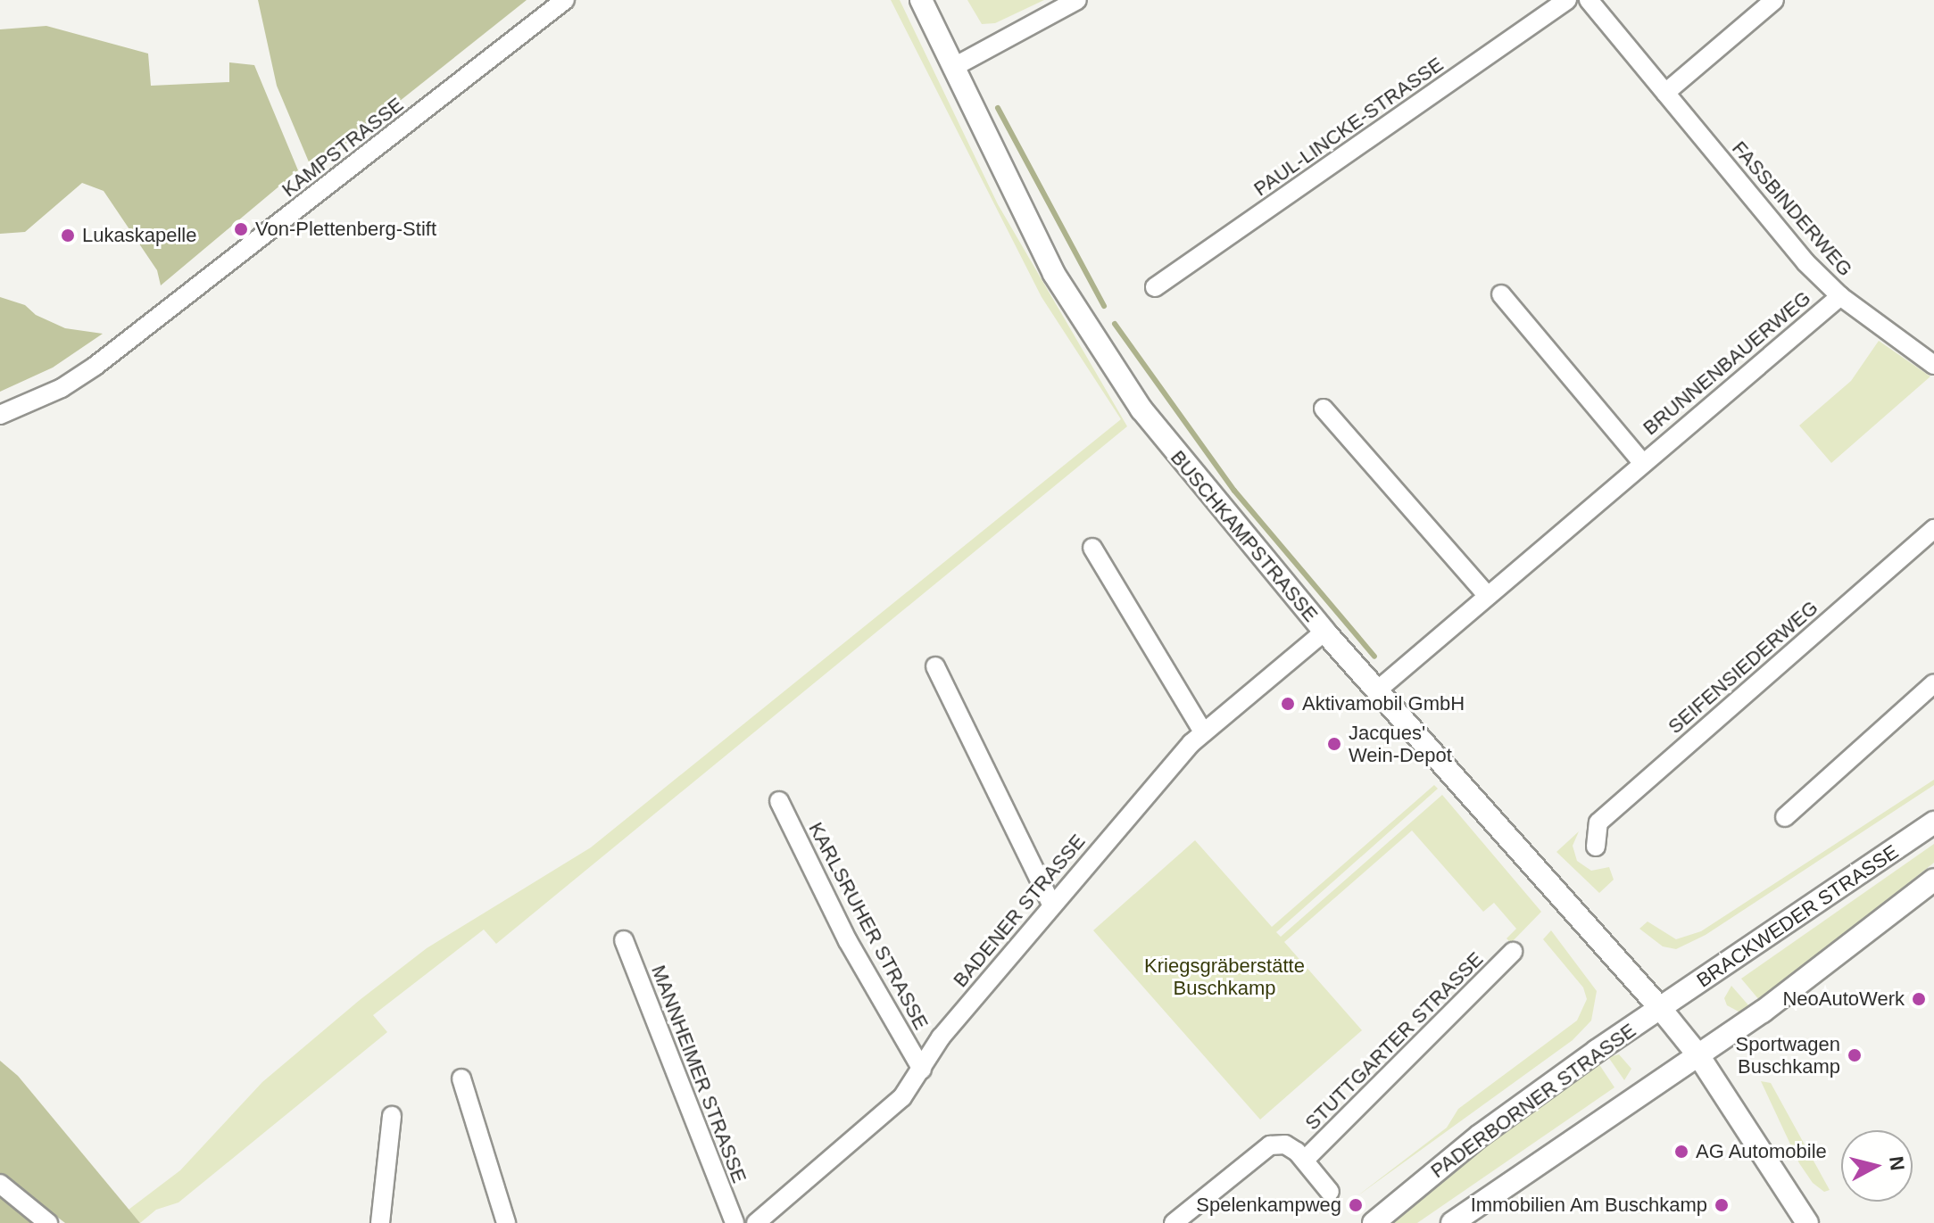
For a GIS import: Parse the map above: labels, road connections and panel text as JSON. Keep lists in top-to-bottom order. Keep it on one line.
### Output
{"streets":{"main road":["BUSCHKAMPSTRASSE","BRACKWEDER STRASSE","PADERBORNER STRASSE"],"street":["PAUL-LINCKE-STRASSE","KAMPSTRASSE","FASSBINDERWEG","BRUNNENBAUERWEG","SEIFENSIEDERWEG","BADENER STRASSE","KARLSRUHER STRASSE","STUTTGARTER STRASSE","MANNHEIMER STRASSE"]},"crossings":[["FASSBINDERWEG","BRUNNENBAUERWEG"],["BRUNNENBAUERWEG","BUSCHKAMPSTRASSE"],["BUSCHKAMPSTRASSE","BADENER STRASSE"],["BUSCHKAMPSTRASSE","BRACKWEDER STRASSE"],["BUSCHKAMPSTRASSE","PADERBORNER STRASSE"],["BADENER STRASSE","KARLSRUHER STRASSE"],["BRACKWEDER STRASSE","PADERBORNER STRASSE"]],"parks":["Kriegsgräberstätte Buschkamp"],"places":["Von-Plettenberg-Stift","Lukaskapelle","Aktivamobil GmbH","Jacques' Wein-Depot","NeoAutoWerk","Sportwagen Buschkamp","AG Automobile","Spelenkampweg","Immobilien Am Buschkamp"],"north":"right"}
